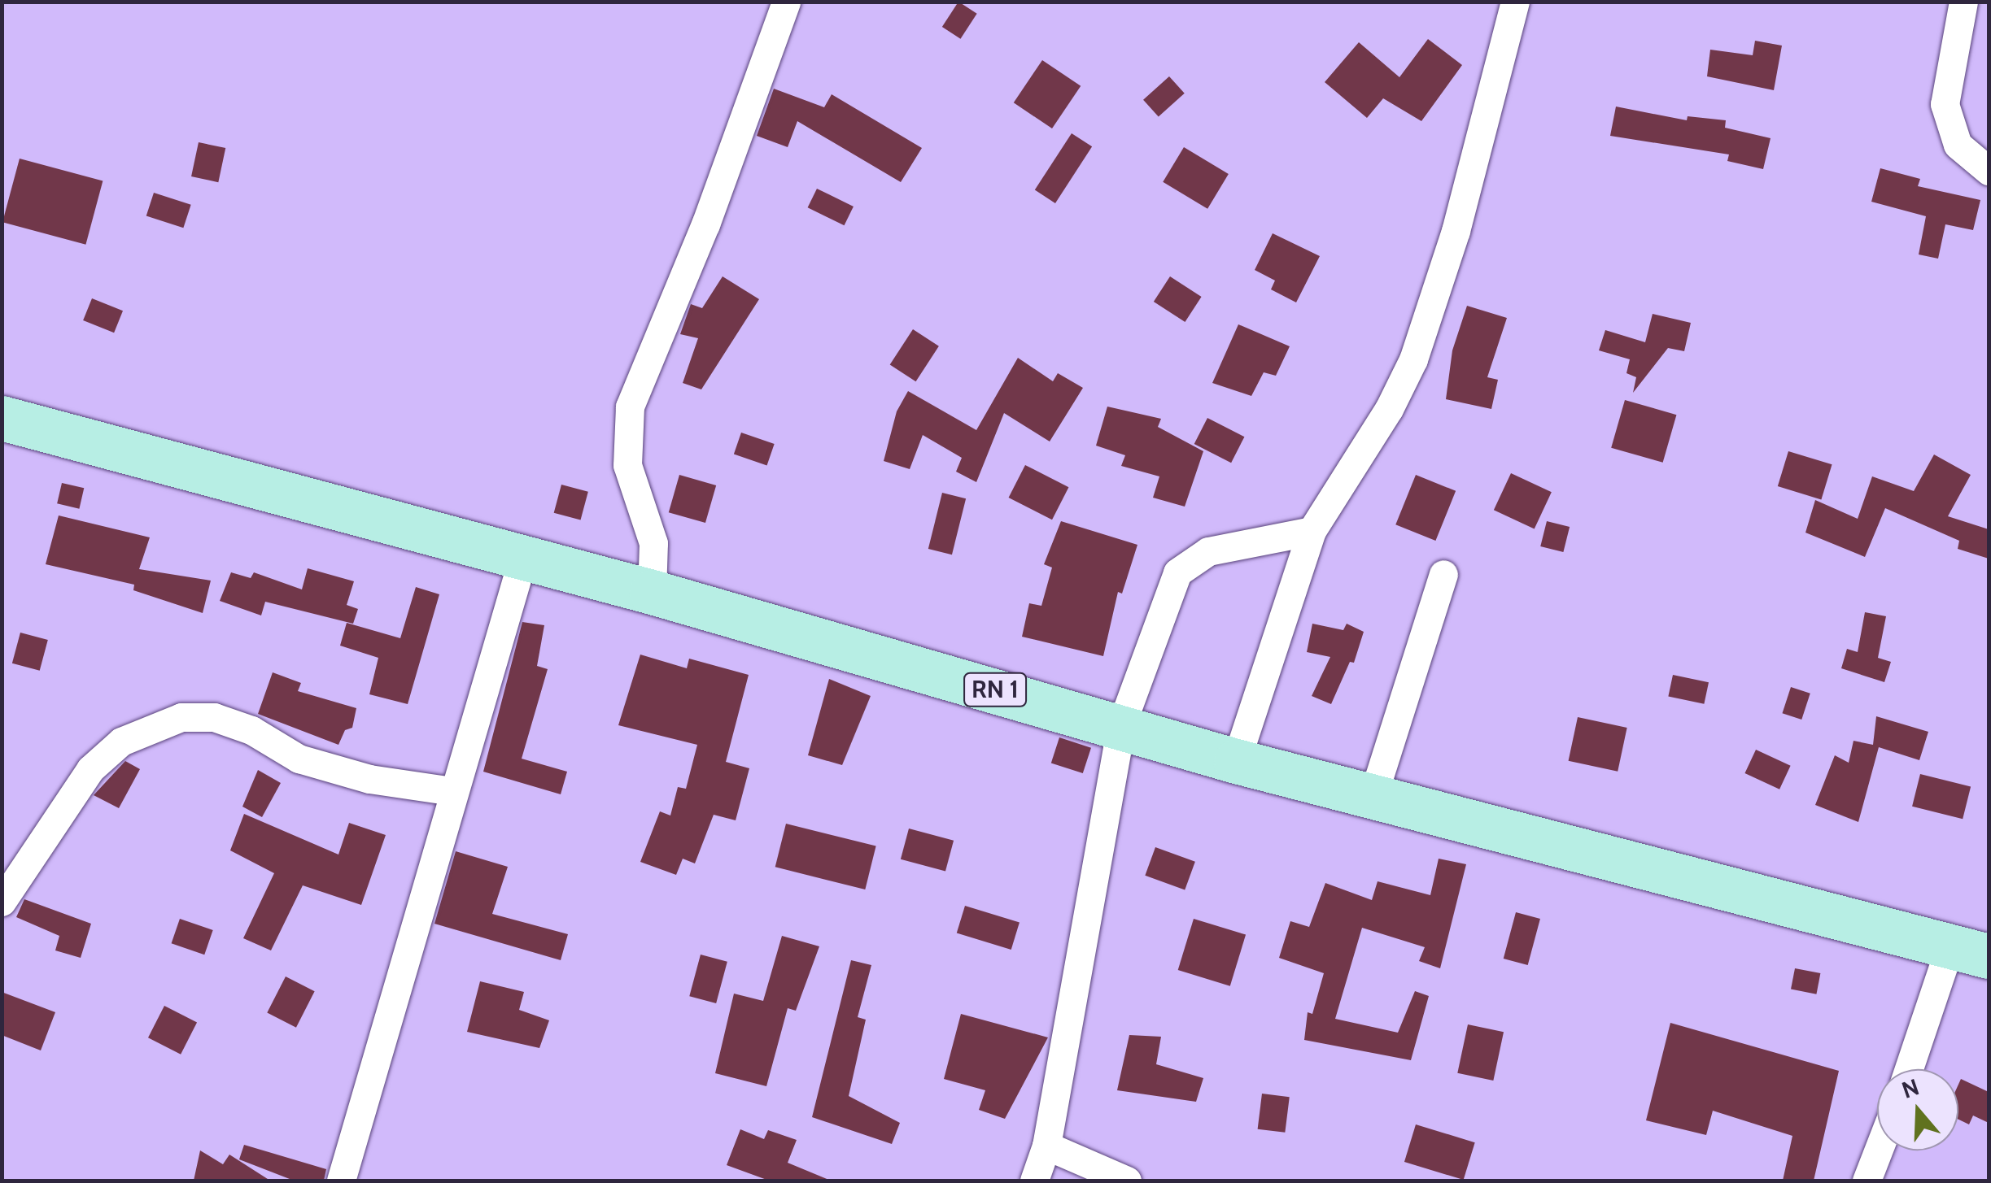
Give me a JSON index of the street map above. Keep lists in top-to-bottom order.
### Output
{
  "streets": {
    "main road": ["RN 1"]
  },
  "north": "top"
}
